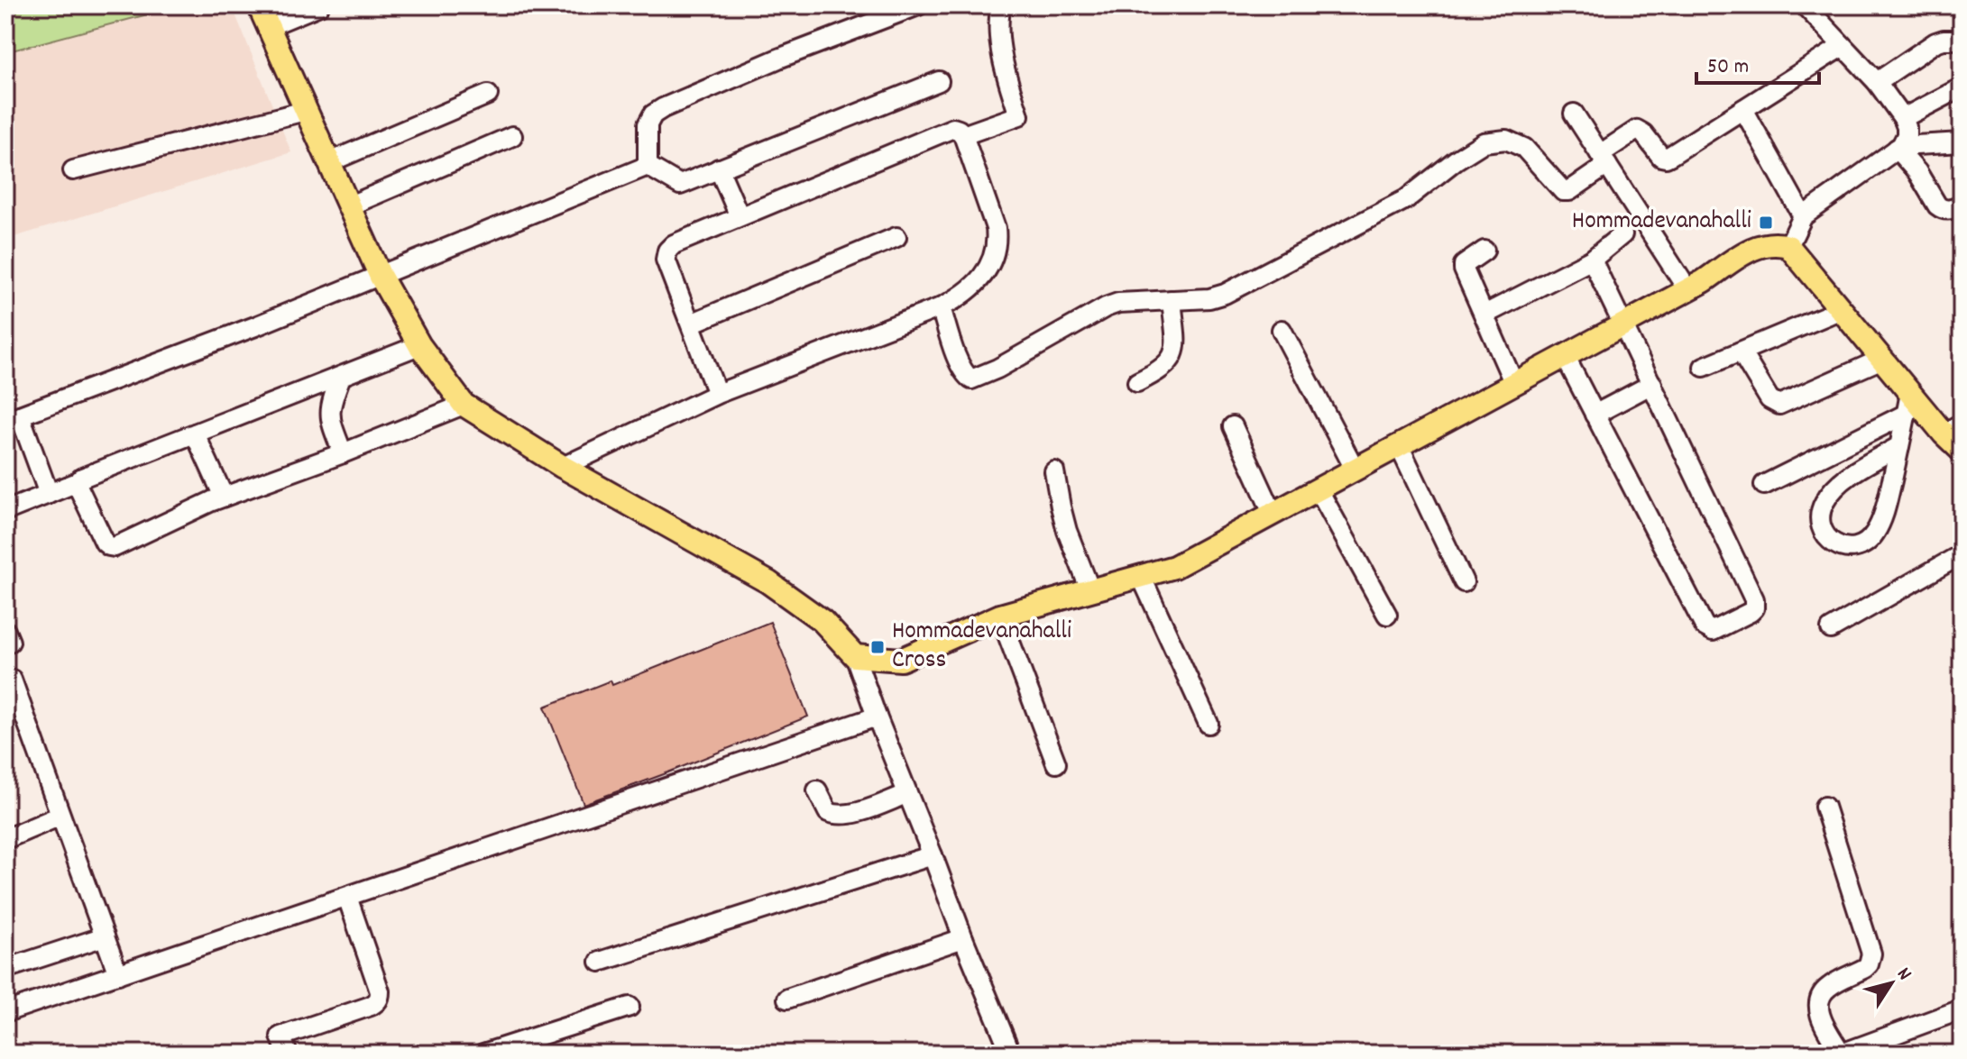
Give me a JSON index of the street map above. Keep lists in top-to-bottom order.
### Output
{
  "places": {
    "transit": ["Hommadevanahalli", "Hommadevanahalli Cross"]
  },
  "scale_bar": "50 m",
  "north": "top right"
}
